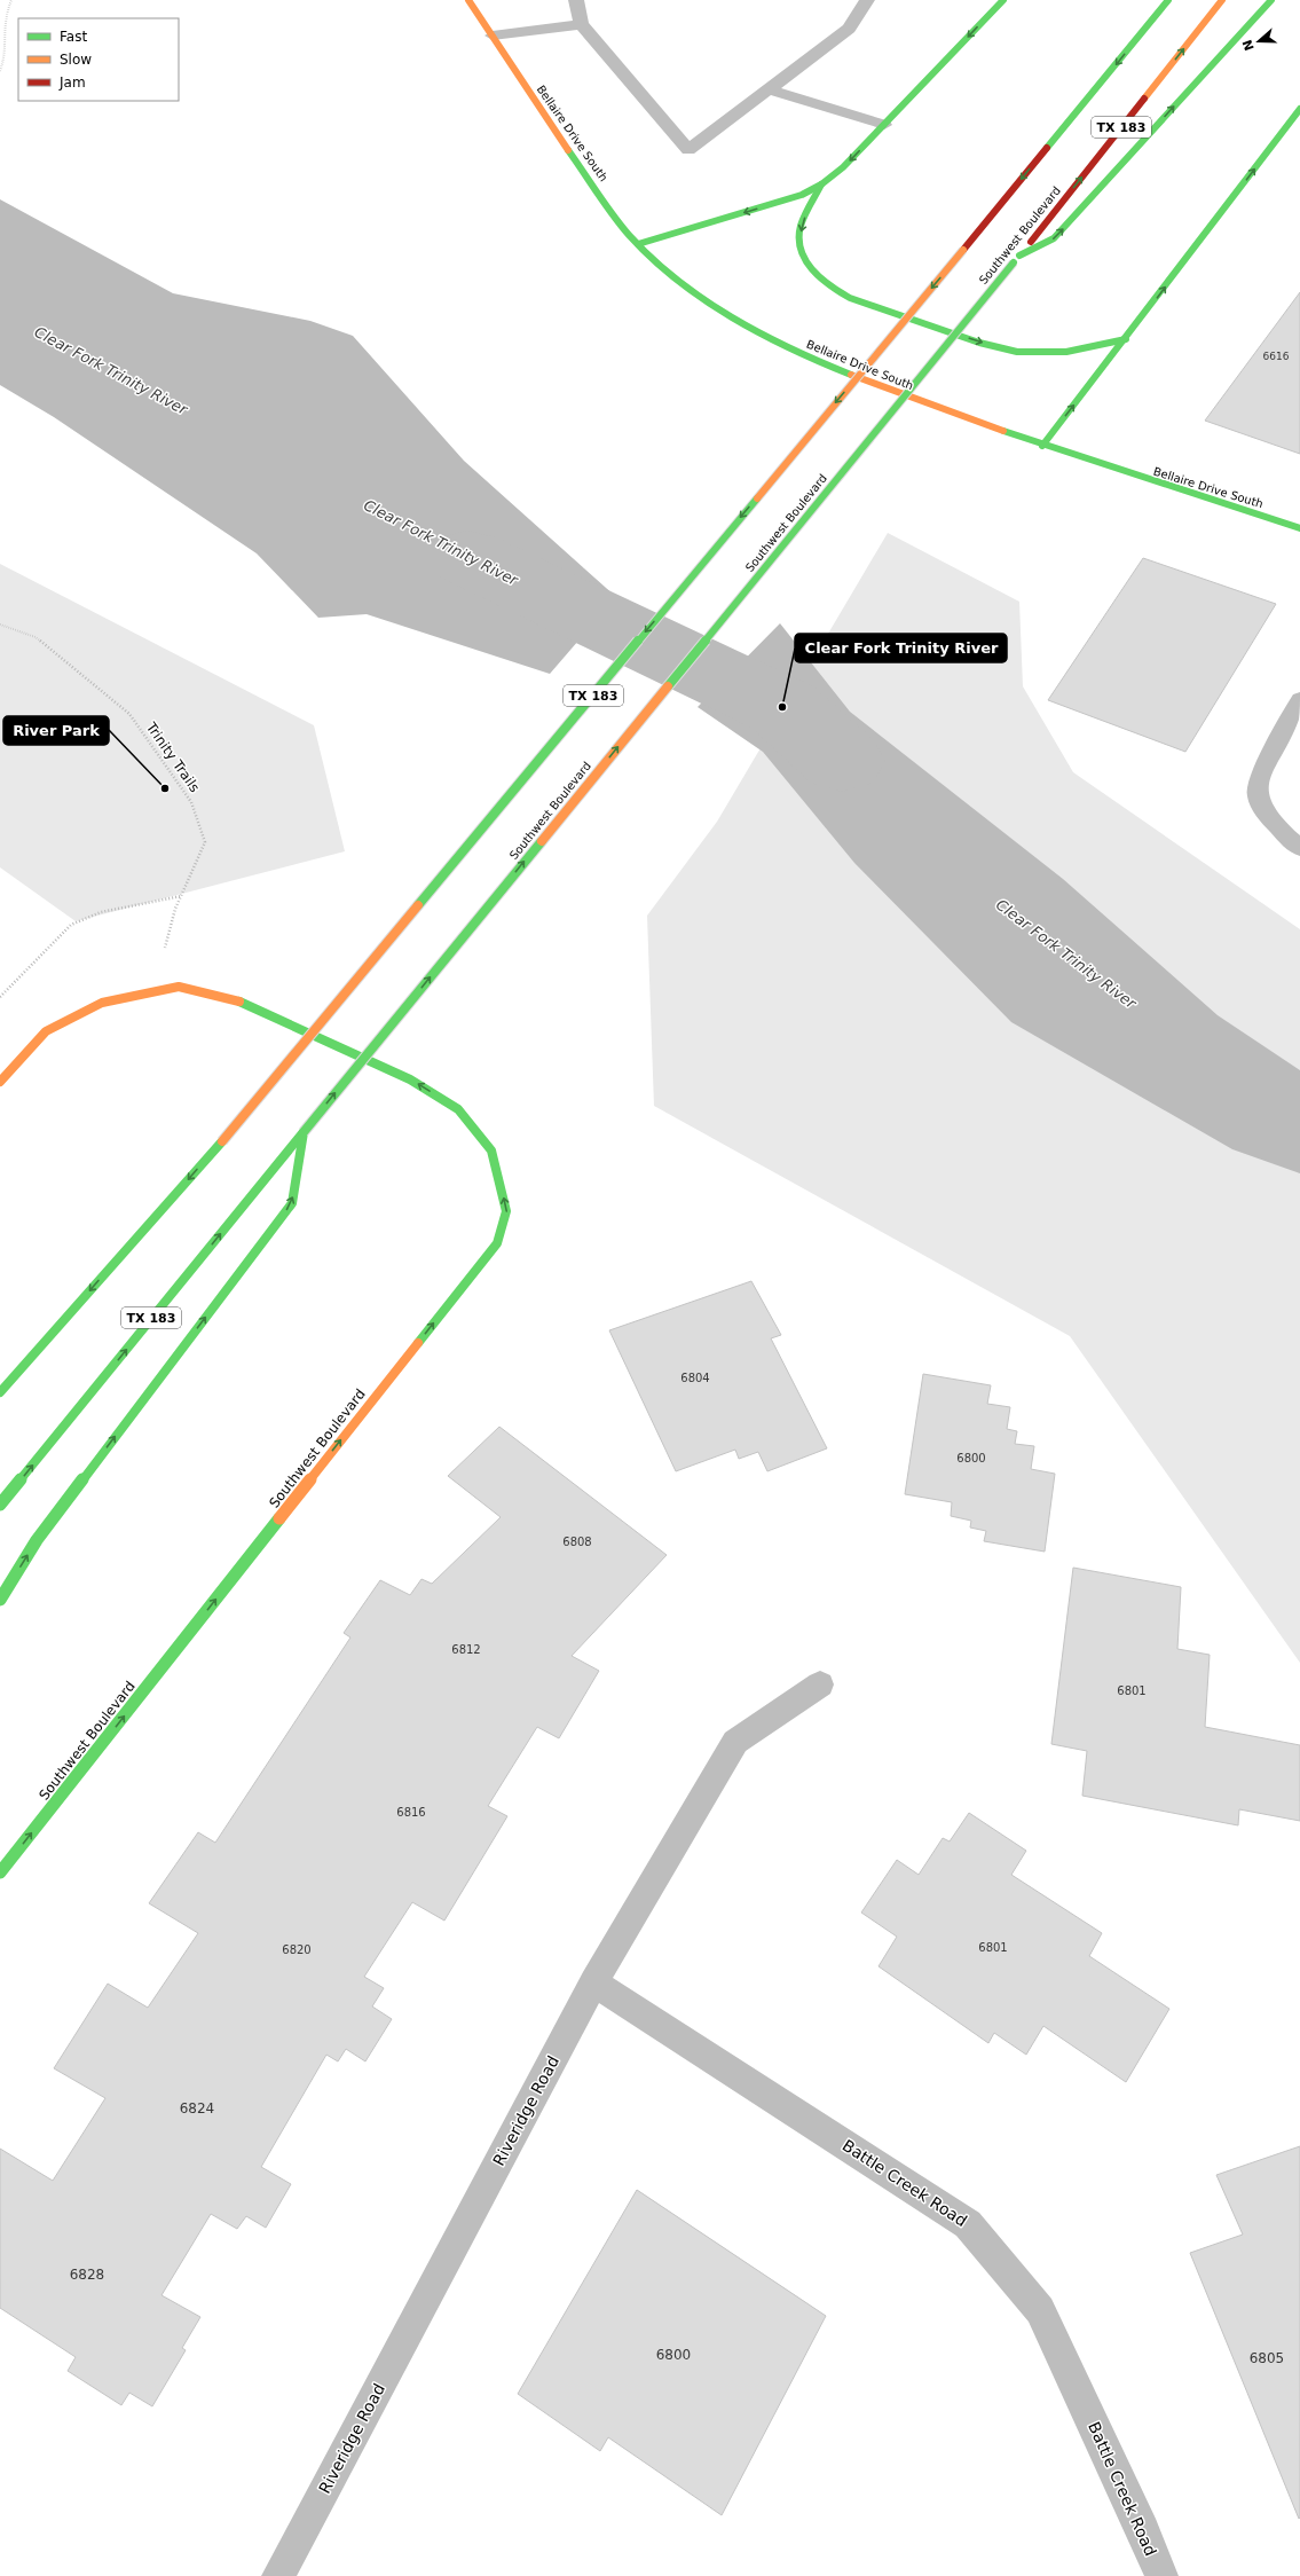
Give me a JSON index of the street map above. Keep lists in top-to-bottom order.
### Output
{
  "streets": {
    "main road": ["TX 183", "Bellaire Drive South", "Southwest Boulevard"],
    "street": ["Riveridge Road", "Battle Creek Road"],
    "path": ["Trinity Trails"]
  },
  "crossings": [
    ["Southwest Boulevard", "Trinity Trails"],
    ["Riveridge Road", "Battle Creek Road"]
  ],
  "water": ["Clear Fork Trinity River"],
  "places": ["Clear Fork Trinity River", "River Park"],
  "house_numbers": [
    "6616",
    "6804",
    "6800",
    "6808",
    "6812",
    "6801",
    "6816",
    "6801",
    "6820",
    "6824",
    "6828",
    "6800",
    "6805"
  ],
  "legend": ["Fast", "Slow", "Jam"],
  "north": "left"
}
